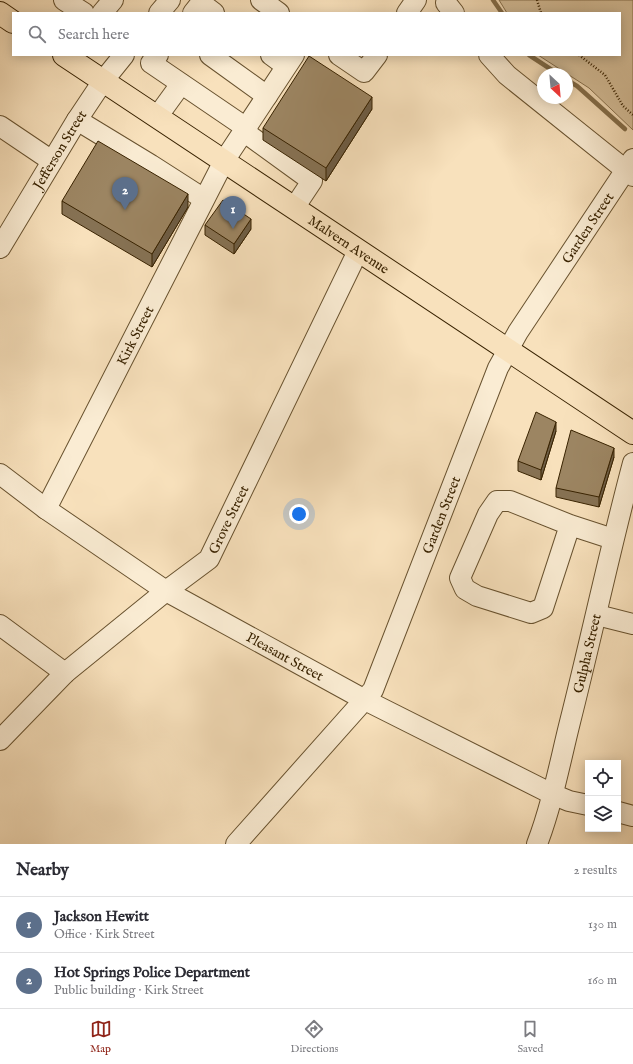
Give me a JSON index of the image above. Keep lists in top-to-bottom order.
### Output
{
  "streets": {
    "main road": ["Malvern Avenue"],
    "street": [
      "Jefferson Street",
      "Garden Street",
      "Kirk Street",
      "Grove Street",
      "Gulpha Street",
      "Pleasant Street"
    ]
  },
  "crossings": [
    ["Jefferson Street", "Malvern Avenue"],
    ["Garden Street", "Malvern Avenue"],
    ["Garden Street", "Pleasant Street"],
    ["Malvern Avenue", "Kirk Street"],
    ["Malvern Avenue", "Grove Street"],
    ["Kirk Street", "Pleasant Street"],
    ["Grove Street", "Pleasant Street"],
    ["Gulpha Street", "Pleasant Street"]
  ],
  "north": "bottom right",
  "page": {
    "search": "Search here",
    "pins": ["2", "1"],
    "heading": ["Nearby", "2 results"],
    "list": [
      {
        "mark": "1",
        "name": "Jackson Hewitt",
        "note": "Office · Kirk Street",
        "value": "130 m"
      },
      {
        "mark": "2",
        "name": "Hot Springs Police Department",
        "note": "Public building · Kirk Street",
        "value": "160 m"
      }
    ],
    "nav": ["Map", "Directions", "Saved"]
  }
}
